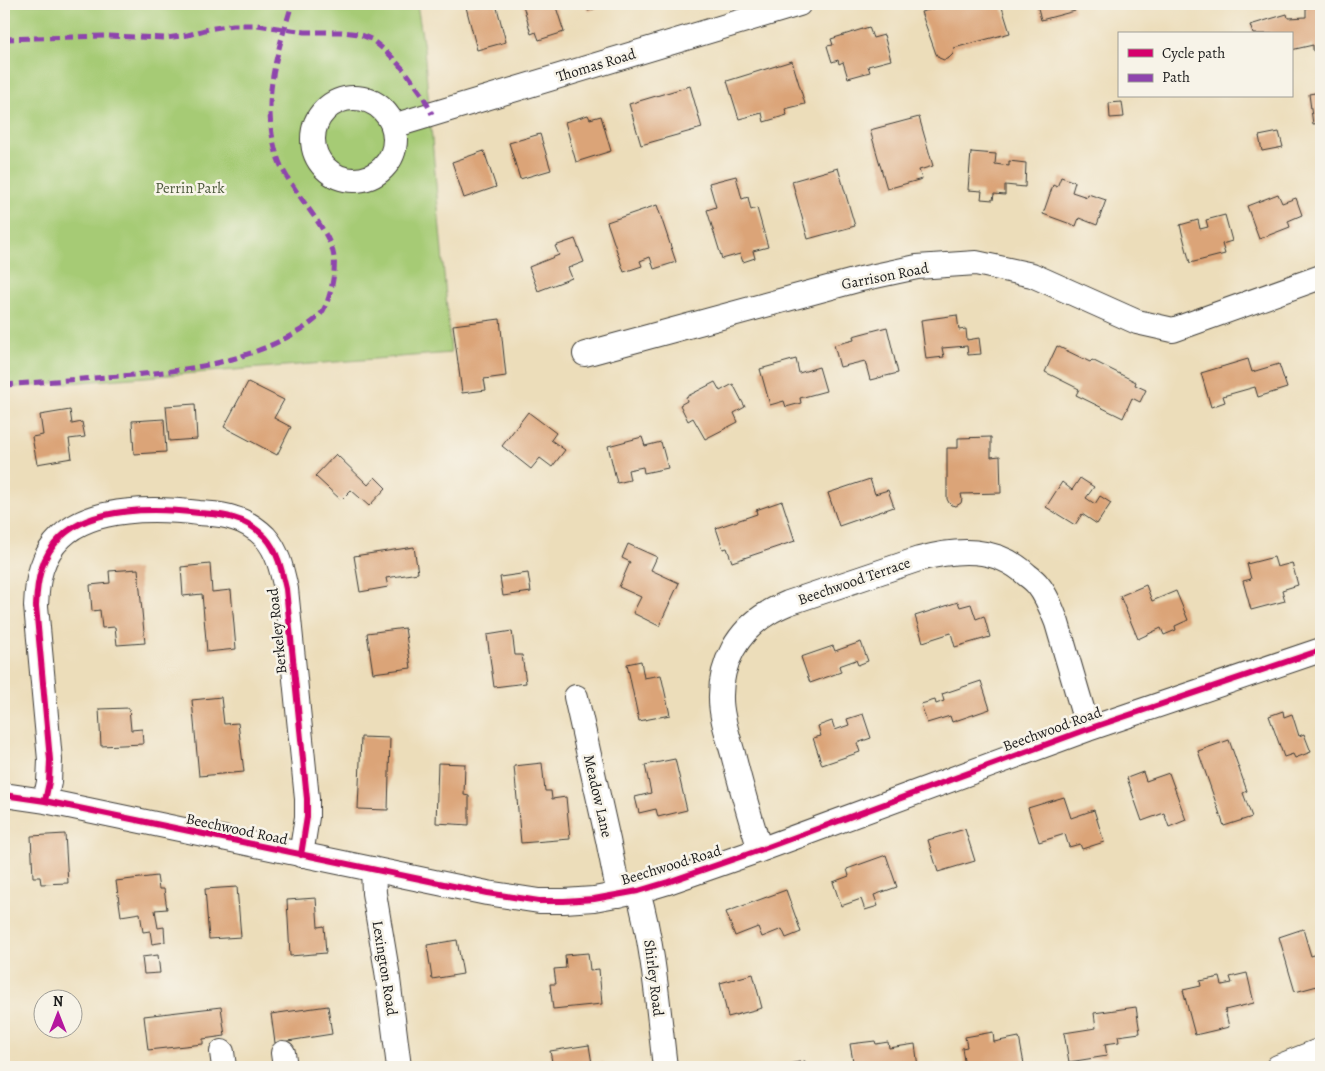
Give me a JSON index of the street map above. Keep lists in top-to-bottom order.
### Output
{
  "streets": {
    "street": [
      "Thomas Road",
      "Garrison Road",
      "Beechwood Terrace",
      "Berkeley Road",
      "Beechwood Road",
      "Meadow Lane",
      "Lexington Road",
      "Shirley Road"
    ]
  },
  "crossings": [
    ["Beechwood Terrace", "Beechwood Road"],
    ["Berkeley Road", "Beechwood Road"],
    ["Beechwood Road", "Meadow Lane"],
    ["Beechwood Road", "Lexington Road"],
    ["Beechwood Road", "Shirley Road"],
    ["Meadow Lane", "Shirley Road"]
  ],
  "parks": ["Perrin Park"],
  "legend": ["Cycle path", "Path"],
  "north": "top"
}
